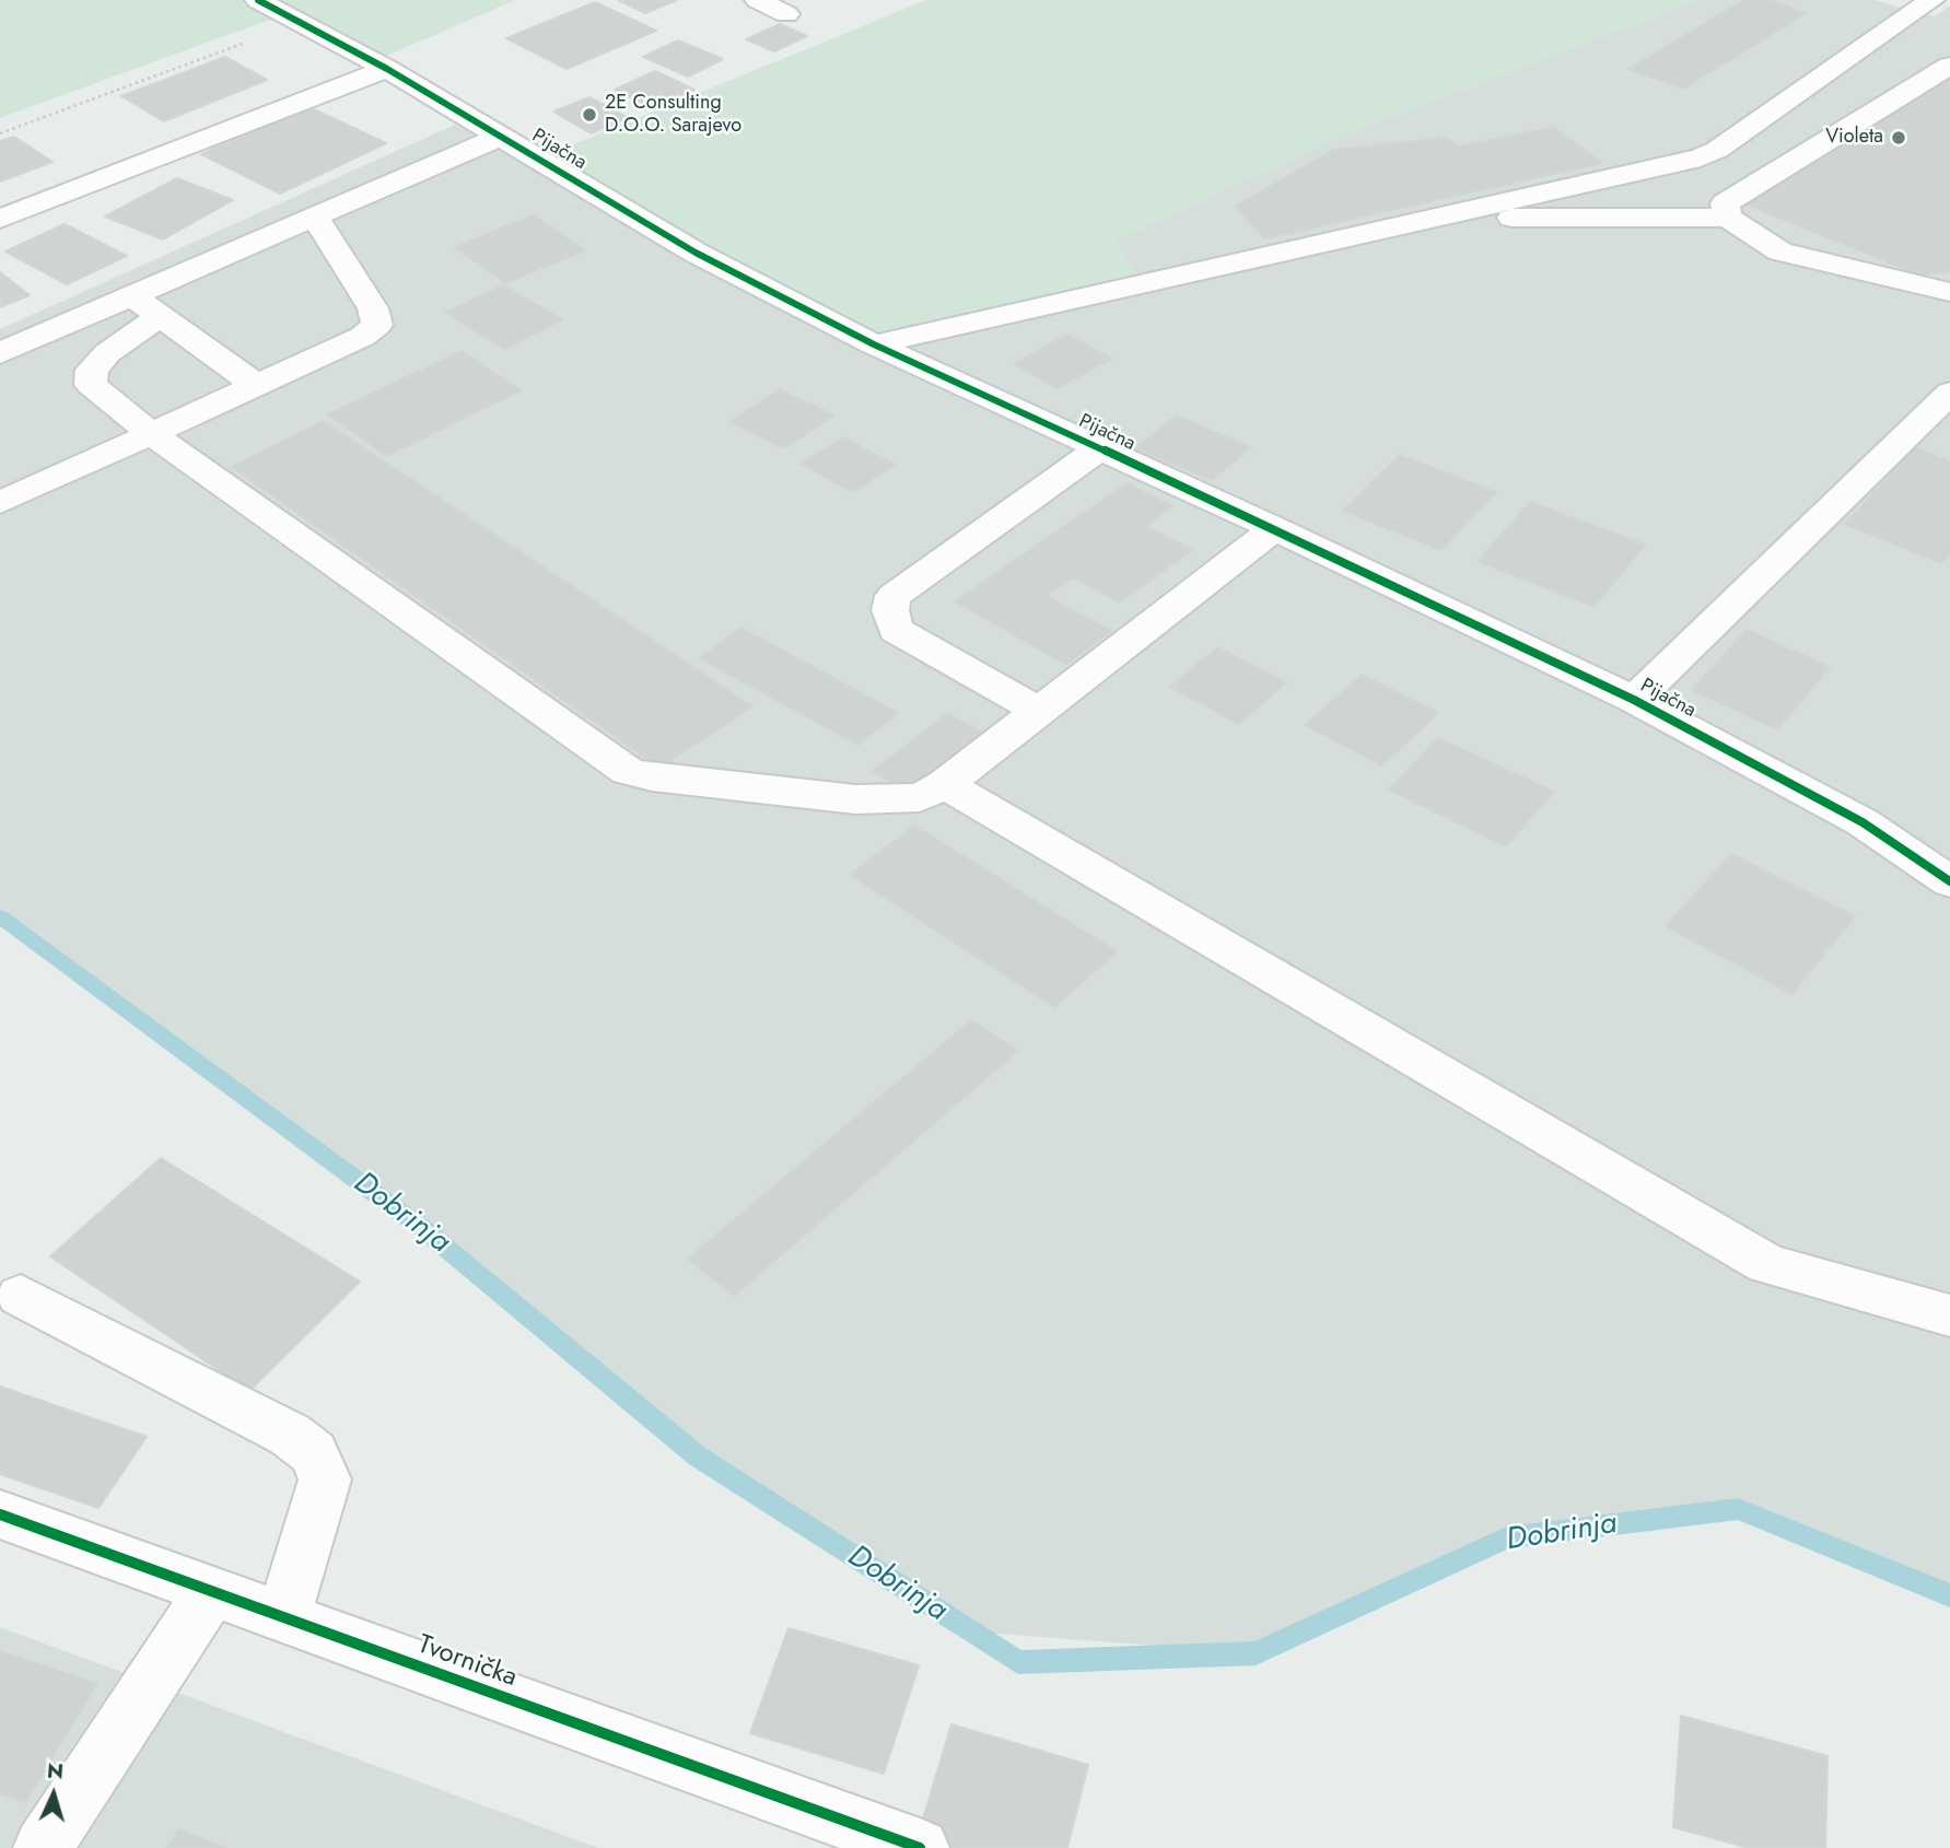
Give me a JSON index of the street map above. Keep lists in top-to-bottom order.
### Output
{
  "streets": {
    "street": ["Pijačna", "Tvornička"]
  },
  "water": ["Dobrinja"],
  "places": ["2E Consulting D.O.O. Sarajevo", "Violeta"],
  "north": "top"
}
